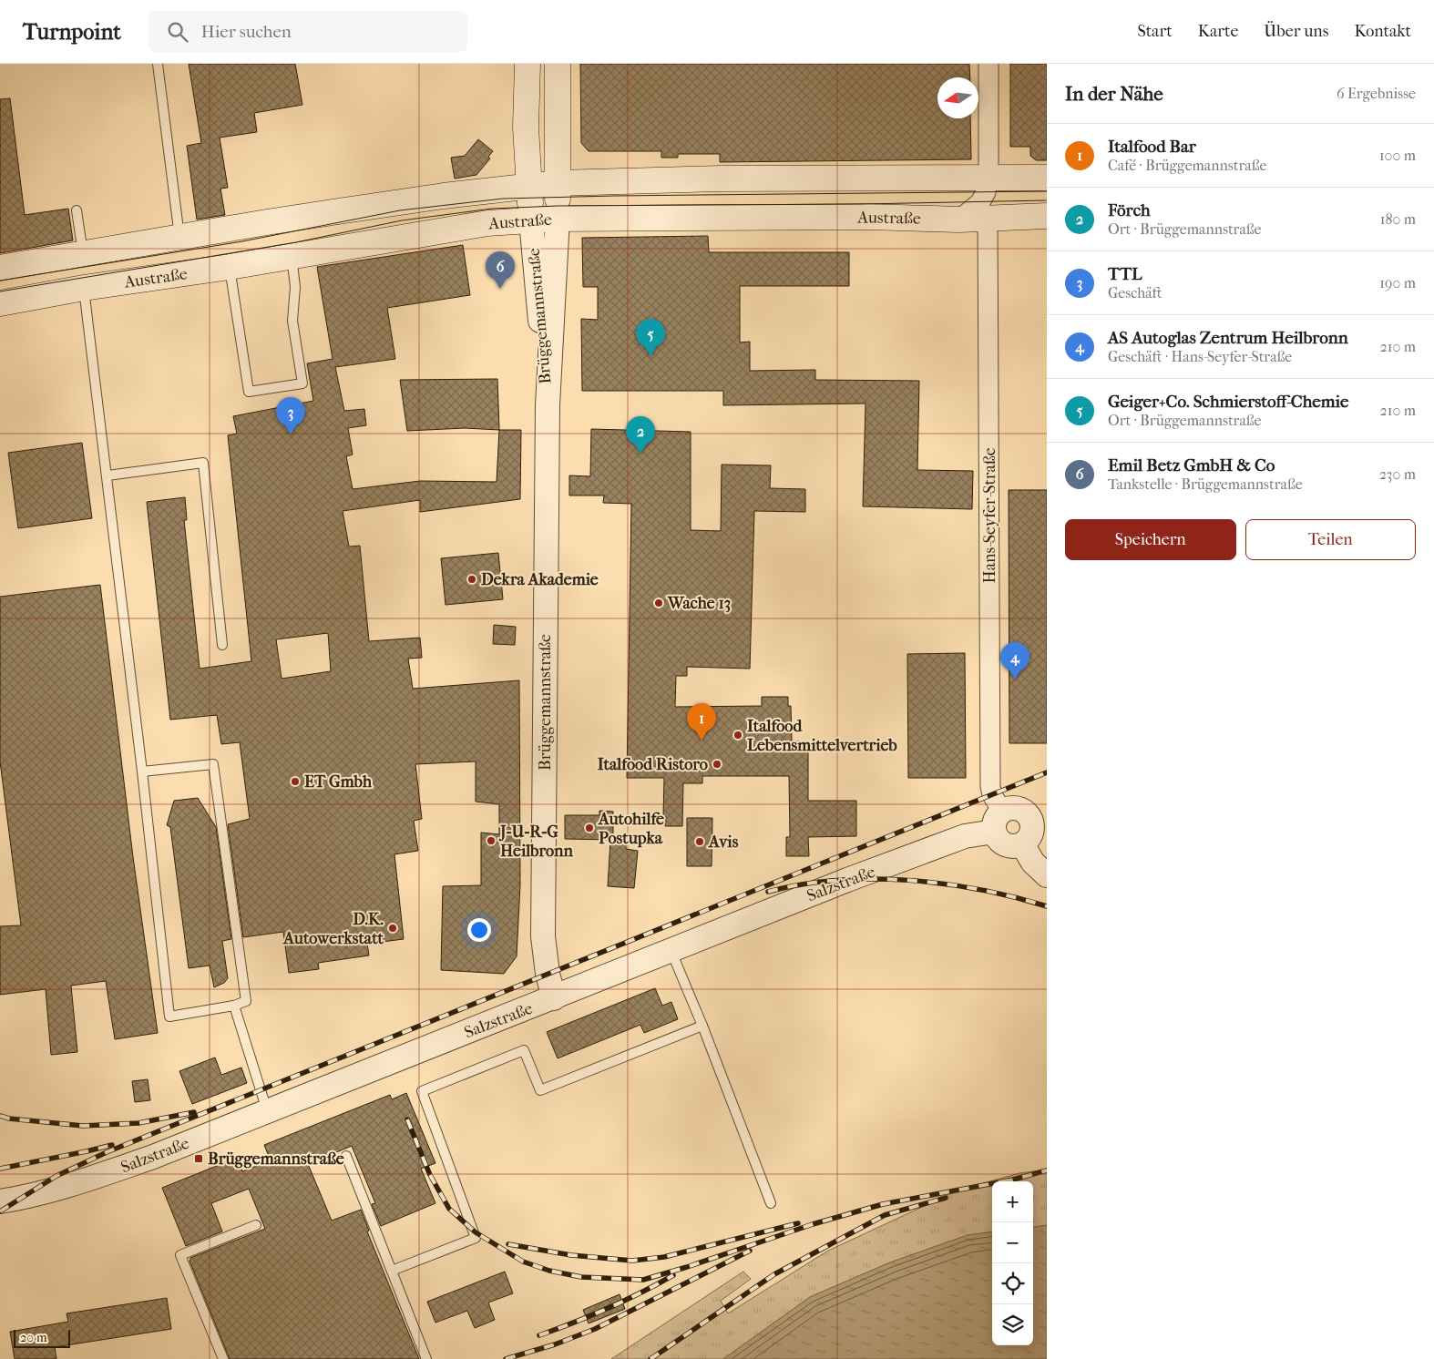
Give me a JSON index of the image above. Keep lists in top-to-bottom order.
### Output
{
  "streets": {
    "main road": ["Austraße", "Brüggemannstraße"],
    "street": ["Hans-Seyfer-Straße", "Salzstraße"]
  },
  "crossings": [
    ["Austraße", "Brüggemannstraße"],
    ["Austraße", "Hans-Seyfer-Straße"],
    ["Brüggemannstraße", "Salzstraße"],
    ["Hans-Seyfer-Straße", "Salzstraße"]
  ],
  "places": {
    "other": [
      "Dekra Akademie",
      "Wache 13",
      "Italfood Lebensmittelvertrieb",
      "Italfood Ristoro",
      "ET Gmbh",
      "Autohilfe Postupka",
      "J⁃U⁃R⁃G Heilbronn",
      "Avis",
      "D.K. Autowerkstatt"
    ],
    "transit": ["Brüggemannstraße"]
  },
  "scale_bar": "20 m",
  "north": "left",
  "page": {
    "header": "Turnpoint",
    "search": "Hier suchen",
    "nav": [
      "Start",
      "Karte",
      "Über uns",
      "Kontakt"
    ],
    "heading": ["In der Nähe", "6 Ergebnisse"],
    "list": [
      {
        "mark": "1",
        "name": "Italfood Bar",
        "note": "Café · Brüggemannstraße",
        "value": "100 m"
      },
      {
        "mark": "2",
        "name": "Förch",
        "note": "Ort · Brüggemannstraße",
        "value": "180 m"
      },
      {
        "mark": "3",
        "name": "TTL",
        "note": "Geschäft",
        "value": "190 m"
      },
      {
        "mark": "4",
        "name": "AS Autoglas Zentrum Heilbronn",
        "note": "Geschäft · Hans-Seyfer-Straße",
        "value": "210 m"
      },
      {
        "mark": "5",
        "name": "Geiger+Co. Schmierstoff-Chemie",
        "note": "Ort · Brüggemannstraße",
        "value": "210 m"
      },
      {
        "mark": "6",
        "name": "Emil Betz GmbH & Co",
        "note": "Tankstelle · Brüggemannstraße",
        "value": "230 m"
      }
    ],
    "pins": [
      "6",
      "5",
      "3",
      "2",
      "4",
      "1"
    ],
    "buttons": ["Speichern", "Teilen"],
    "map_buttons": ["+", "−"],
    "scale": "20 m"
  }
}
